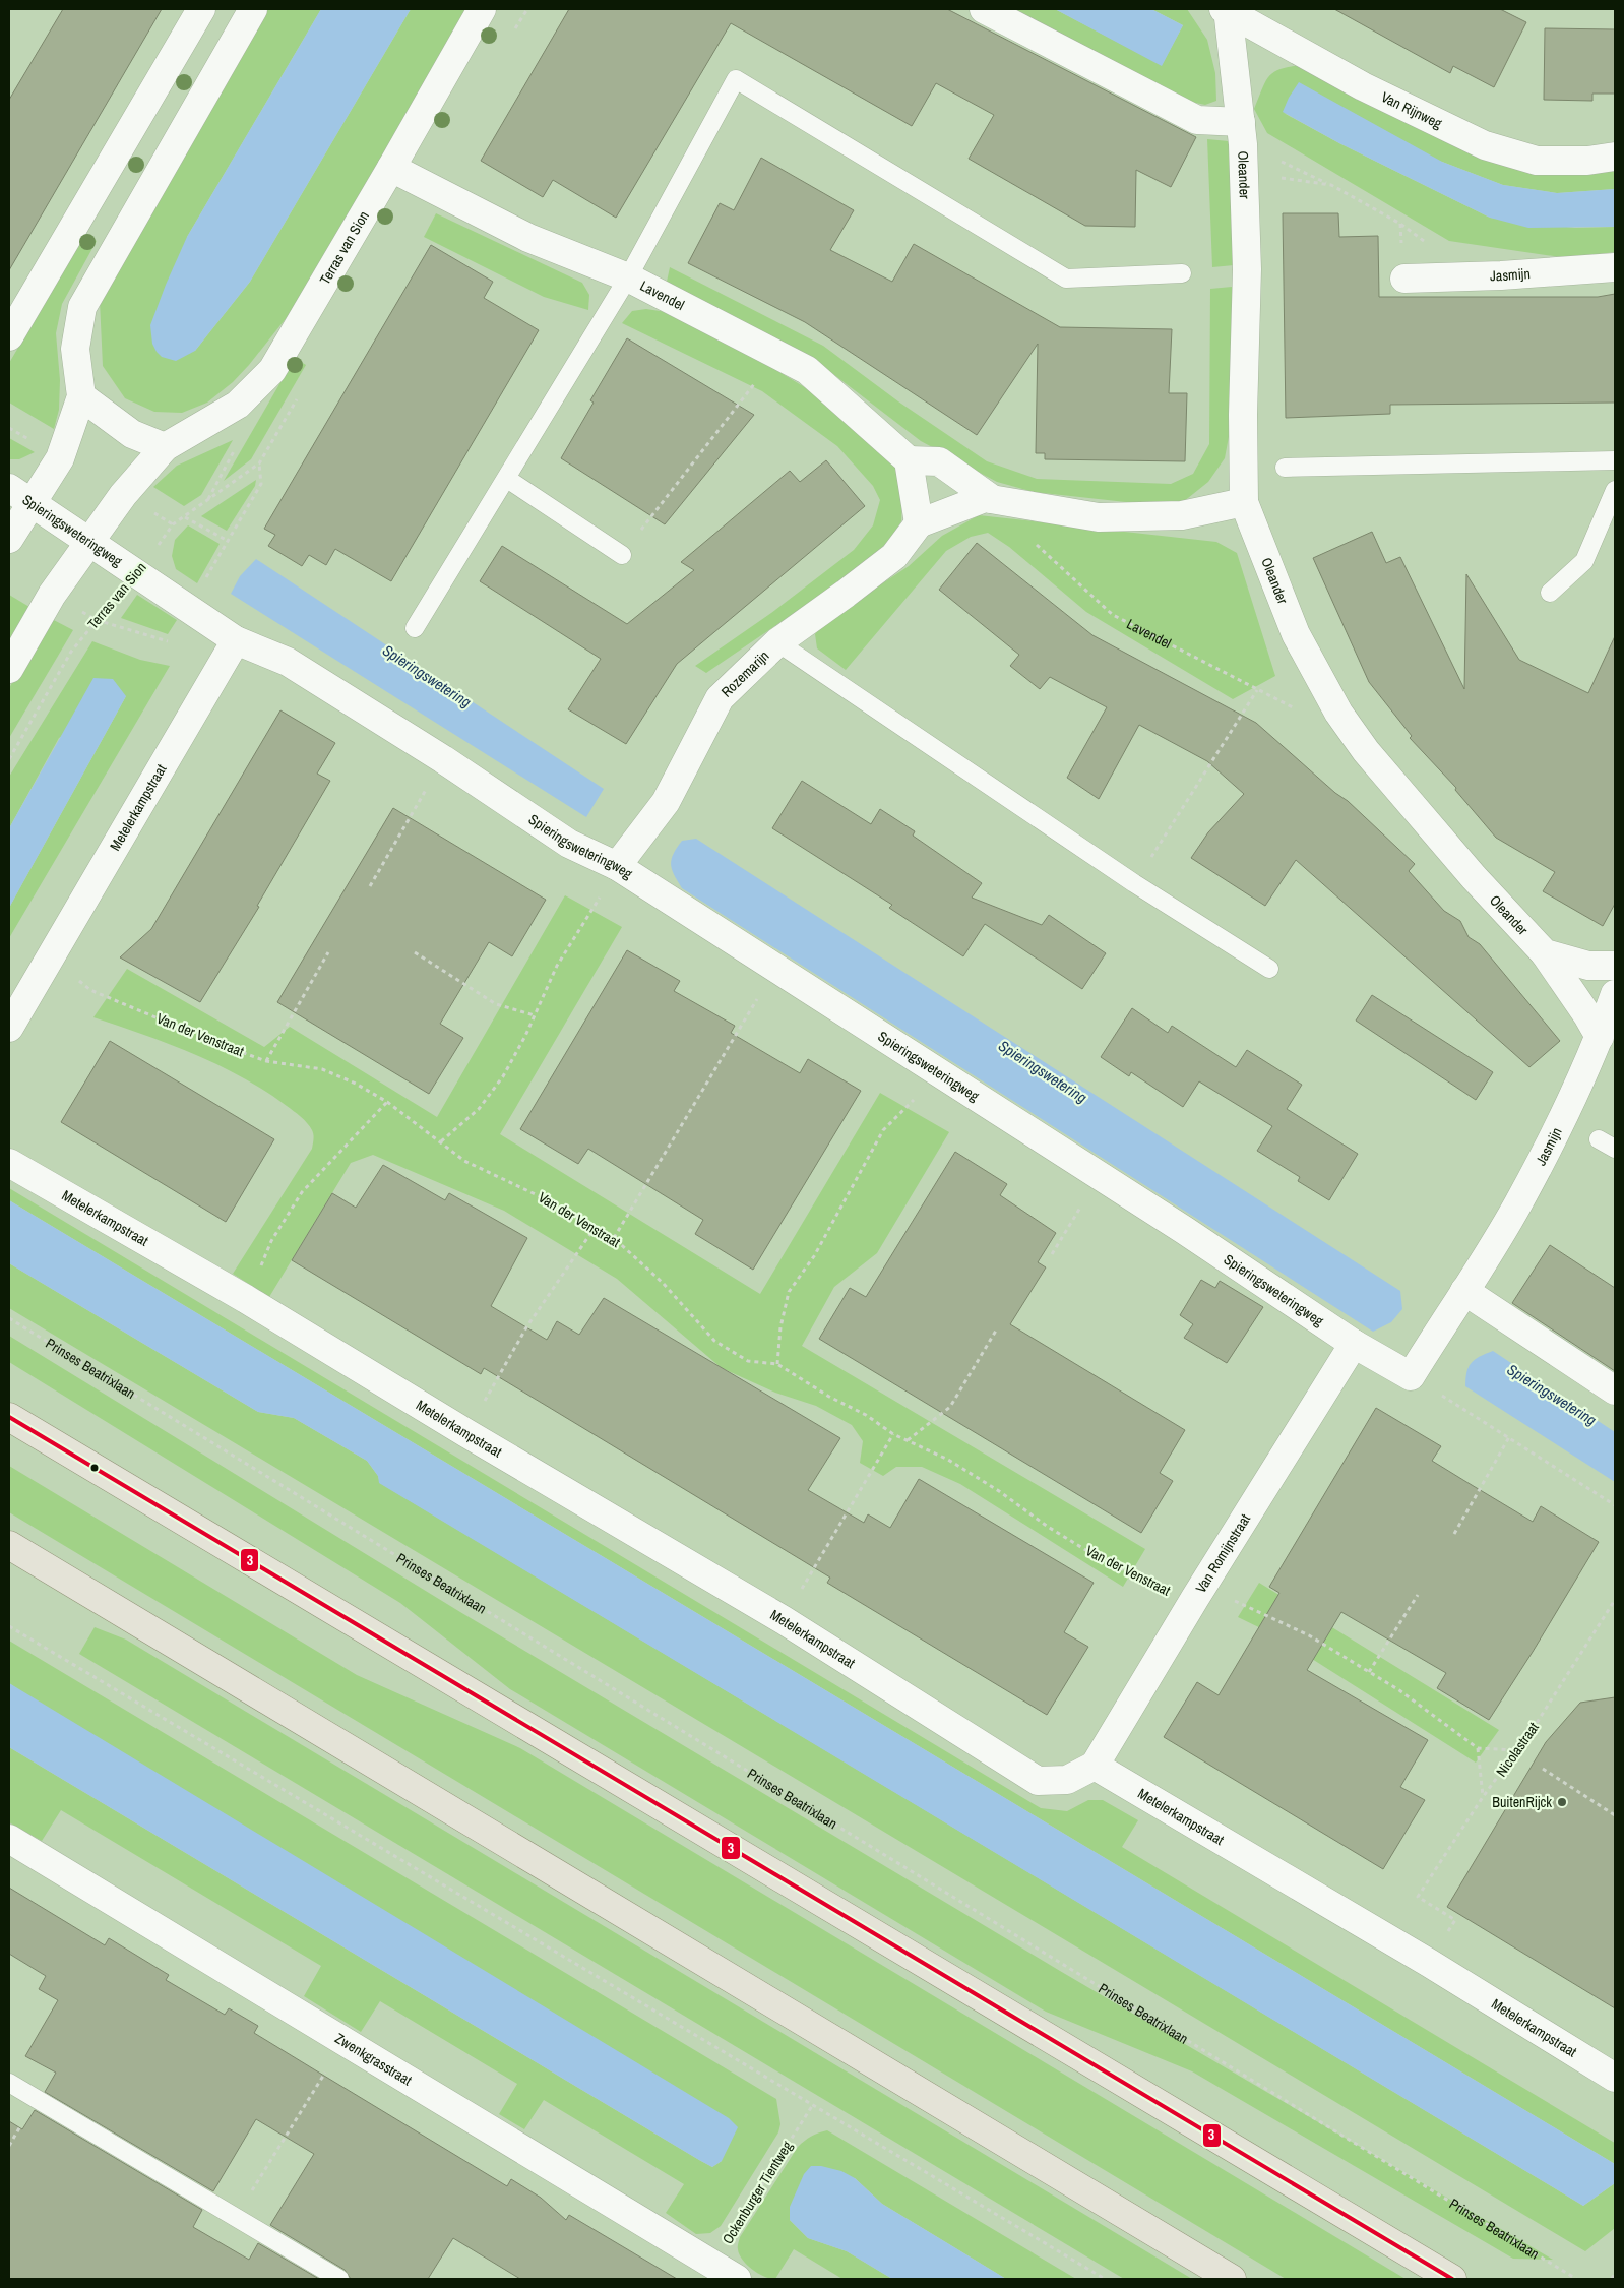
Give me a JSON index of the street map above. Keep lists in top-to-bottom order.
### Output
{
  "streets": {
    "street": [
      "Van Rijnweg",
      "Oleander",
      "Terras van Sion",
      "Jasmijn",
      "Lavendel",
      "Spieringsweteringweg",
      "Rozemarijn",
      "Metelerkampstraat",
      "Van Romijnstraat",
      "Zwenkgrasstraat"
    ],
    "path": [
      "Van der Venstraat",
      "Prinses Beatrixlaan",
      "Nicolastraat",
      "Ockenburger Tientweg"
    ]
  },
  "crossings": [
    ["Van Rijnweg", "Oleander"],
    ["Oleander", "Jasmijn"],
    ["Oleander", "Lavendel"],
    ["Terras van Sion", "Lavendel"],
    ["Terras van Sion", "Spieringsweteringweg"],
    ["Jasmijn", "Spieringsweteringweg"],
    ["Spieringsweteringweg", "Rozemarijn"],
    ["Spieringsweteringweg", "Metelerkampstraat"],
    ["Spieringsweteringweg", "Van Romijnstraat"],
    ["Metelerkampstraat", "Van der Venstraat"],
    ["Metelerkampstraat", "Van Romijnstraat"],
    ["Metelerkampstraat", "Nicolastraat"],
    ["Van der Venstraat", "Van Romijnstraat"],
    ["Zwenkgrasstraat", "Ockenburger Tientweg"]
  ],
  "water": ["Spieringswetering"],
  "places": ["BuitenRijck"],
  "lines": ["transit line 3"]
}
